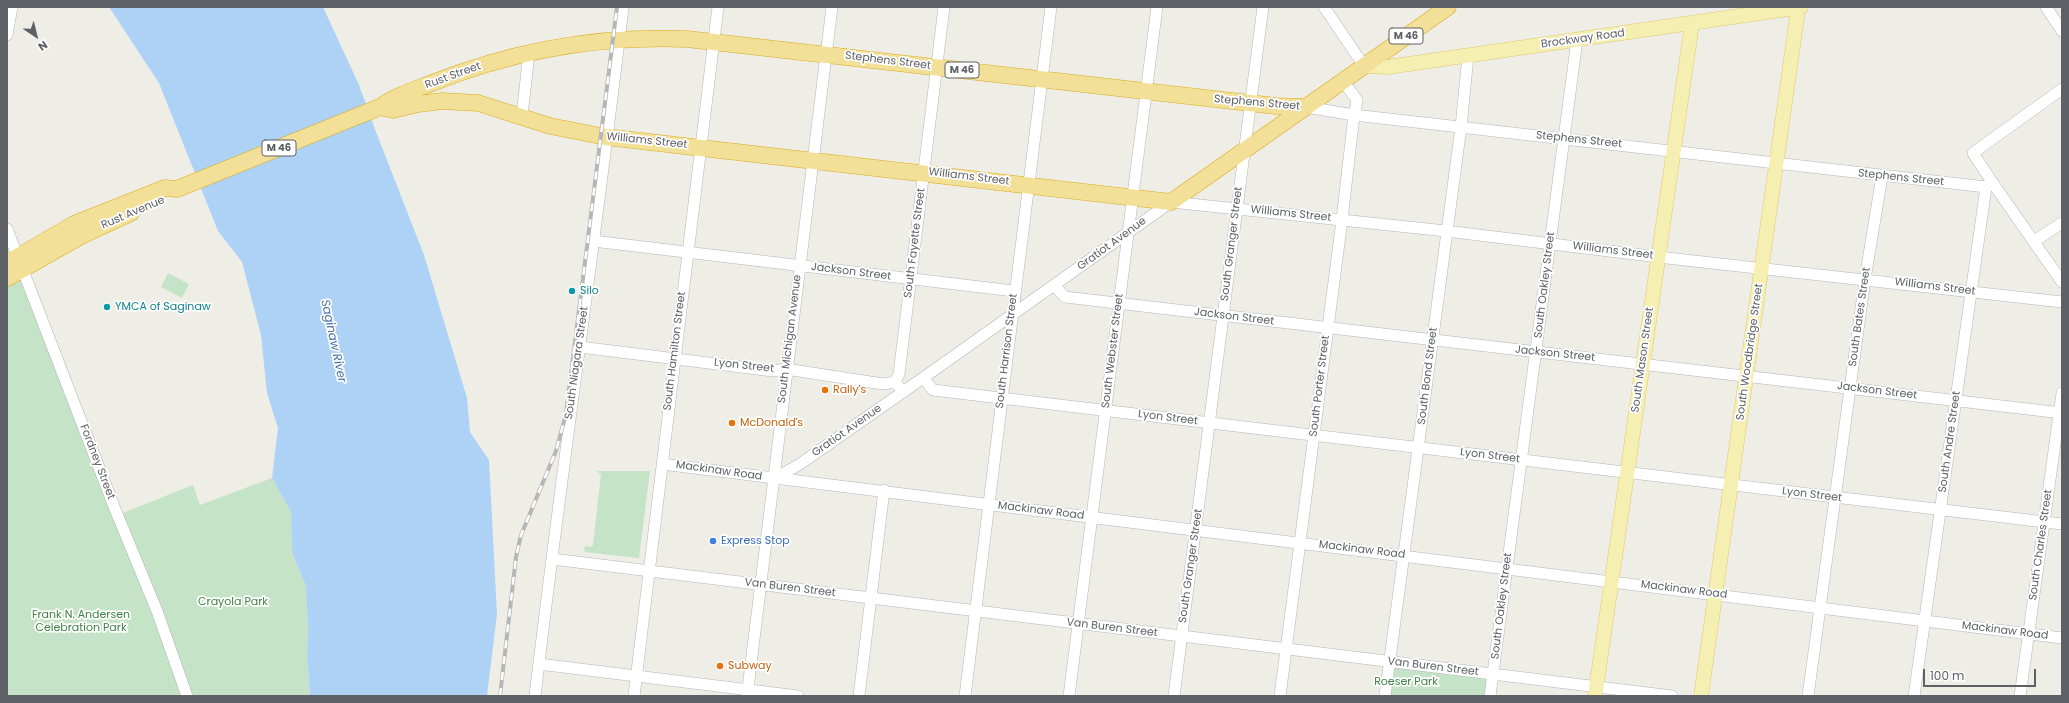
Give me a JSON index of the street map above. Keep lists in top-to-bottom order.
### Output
{
  "streets": {
    "highway": [
      "M 46",
      "Stephens Street",
      "Rust Street",
      "Williams Street",
      "Rust Avenue",
      "Gratiot Avenue"
    ],
    "main road": ["Brockway Road", "South Woodbridge Street", "South Mason Street"],
    "street": [
      "South Fayette Street",
      "South Granger Street",
      "Jackson Street",
      "South Oakley Street",
      "South Bates Street",
      "South Michigan Avenue",
      "South Hamilton Street",
      "South Harrison Street",
      "South Webster Street",
      "South Niagara Street",
      "Lyon Street",
      "South Bond Street",
      "South Porter Street",
      "South Andre Street",
      "Fordney Street",
      "Mackinaw Road",
      "South Charles Street",
      "Van Buren Street"
    ]
  },
  "crossings": [
    ["Brockway Road", "Gratiot Avenue"],
    ["Brockway Road", "South Oakley Street"],
    ["Brockway Road", "South Woodbridge Street"],
    ["Brockway Road", "South Mason Street"],
    ["Brockway Road", "South Bond Street"],
    ["Stephens Street", "Rust Street"],
    ["Stephens Street", "South Fayette Street"],
    ["Stephens Street", "Gratiot Avenue"],
    ["Stephens Street", "South Granger Street"],
    ["Stephens Street", "South Oakley Street"],
    ["Stephens Street", "South Bates Street"],
    ["Stephens Street", "South Michigan Avenue"],
    ["Stephens Street", "South Hamilton Street"],
    ["Stephens Street", "South Harrison Street"],
    ["Stephens Street", "South Webster Street"],
    ["Stephens Street", "South Woodbridge Street"],
    ["Stephens Street", "South Mason Street"],
    ["Stephens Street", "South Niagara Street"],
    ["Stephens Street", "South Bond Street"],
    ["Stephens Street", "South Porter Street"],
    ["Stephens Street", "South Andre Street"],
    ["Rust Street", "Williams Street"],
    ["Rust Street", "Rust Avenue"],
    ["Williams Street", "Rust Avenue"],
    ["Williams Street", "South Fayette Street"],
    ["Williams Street", "Gratiot Avenue"],
    ["Williams Street", "South Granger Street"],
    ["Williams Street", "South Oakley Street"],
    ["Williams Street", "South Bates Street"],
    ["Williams Street", "South Michigan Avenue"],
    ["Williams Street", "South Hamilton Street"],
    ["Williams Street", "South Harrison Street"],
    ["Williams Street", "South Webster Street"],
    ["Williams Street", "South Woodbridge Street"],
    ["Williams Street", "South Mason Street"],
    ["Williams Street", "South Niagara Street"],
    ["Williams Street", "South Bond Street"],
    ["Williams Street", "South Porter Street"],
    ["Williams Street", "South Andre Street"],
    ["Rust Avenue", "Fordney Street"],
    ["South Fayette Street", "Jackson Street"],
    ["South Fayette Street", "Lyon Street"],
    ["Gratiot Avenue", "South Granger Street"],
    ["Gratiot Avenue", "Jackson Street"],
    ["Gratiot Avenue", "South Michigan Avenue"],
    ["Gratiot Avenue", "South Harrison Street"],
    ["Gratiot Avenue", "South Webster Street"],
    ["Gratiot Avenue", "Lyon Street"],
    ["Gratiot Avenue", "South Porter Street"],
    ["Gratiot Avenue", "Mackinaw Road"],
    ["South Granger Street", "Jackson Street"],
    ["South Granger Street", "Lyon Street"],
    ["South Granger Street", "Mackinaw Road"],
    ["South Granger Street", "Van Buren Street"],
    ["Jackson Street", "South Oakley Street"],
    ["Jackson Street", "South Bates Street"],
    ["Jackson Street", "South Michigan Avenue"],
    ["Jackson Street", "South Hamilton Street"],
    ["Jackson Street", "South Harrison Street"],
    ["Jackson Street", "South Webster Street"],
    ["Jackson Street", "South Woodbridge Street"],
    ["Jackson Street", "South Mason Street"],
    ["Jackson Street", "South Niagara Street"],
    ["Jackson Street", "South Bond Street"],
    ["Jackson Street", "South Porter Street"],
    ["Jackson Street", "South Andre Street"],
    ["Jackson Street", "South Charles Street"],
    ["South Oakley Street", "Lyon Street"],
    ["South Oakley Street", "Mackinaw Road"],
    ["South Oakley Street", "Van Buren Street"],
    ["South Bates Street", "Lyon Street"],
    ["South Bates Street", "Mackinaw Road"],
    ["South Michigan Avenue", "Lyon Street"],
    ["South Michigan Avenue", "Mackinaw Road"],
    ["South Michigan Avenue", "Van Buren Street"],
    ["South Hamilton Street", "Lyon Street"],
    ["South Hamilton Street", "Mackinaw Road"],
    ["South Hamilton Street", "Van Buren Street"],
    ["South Harrison Street", "Lyon Street"],
    ["South Harrison Street", "Mackinaw Road"],
    ["South Harrison Street", "Van Buren Street"],
    ["South Webster Street", "Lyon Street"],
    ["South Webster Street", "Mackinaw Road"],
    ["South Webster Street", "Van Buren Street"],
    ["South Woodbridge Street", "Lyon Street"],
    ["South Woodbridge Street", "Mackinaw Road"],
    ["South Mason Street", "Lyon Street"],
    ["South Mason Street", "Mackinaw Road"],
    ["South Mason Street", "Van Buren Street"],
    ["South Niagara Street", "Lyon Street"],
    ["South Niagara Street", "Van Buren Street"],
    ["Lyon Street", "South Bond Street"],
    ["Lyon Street", "South Porter Street"],
    ["Lyon Street", "South Andre Street"],
    ["Lyon Street", "South Charles Street"],
    ["South Bond Street", "Mackinaw Road"],
    ["South Bond Street", "Van Buren Street"],
    ["South Porter Street", "Mackinaw Road"],
    ["South Porter Street", "Van Buren Street"],
    ["South Andre Street", "Mackinaw Road"],
    ["Mackinaw Road", "South Charles Street"]
  ],
  "water": ["Saginaw River"],
  "parks": ["Crayola Park", "Frank N. Andersen Celebration Park", "Roeser Park"],
  "places": [
    "Silo",
    "YMCA of Saginaw",
    "Rally's",
    "McDonald's",
    "Express Stop",
    "Subway"
  ],
  "scale_bar": "100 m",
  "north": "bottom right"
}
